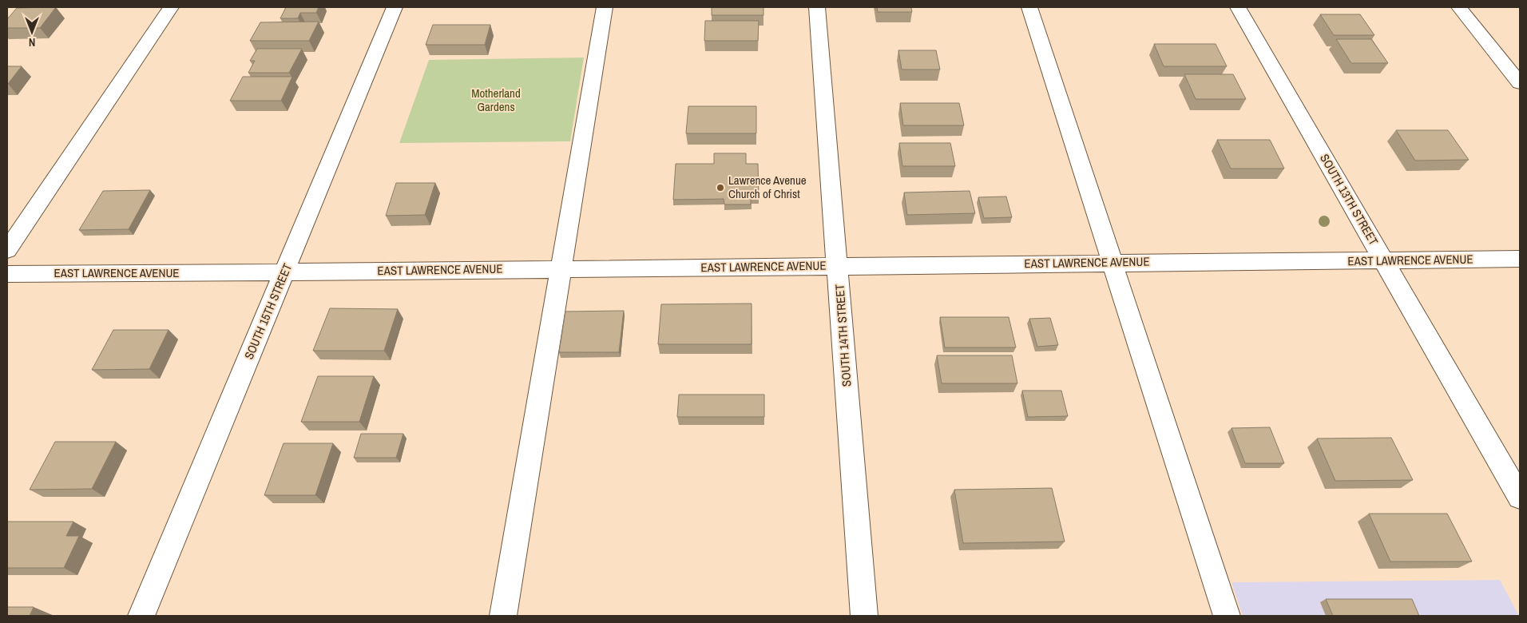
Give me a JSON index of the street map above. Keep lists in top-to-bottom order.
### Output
{
  "streets": {
    "street": [
      "SOUTH 13TH STREET",
      "EAST LAWRENCE AVENUE",
      "SOUTH 15TH STREET",
      "SOUTH 14TH STREET"
    ]
  },
  "crossings": [
    ["SOUTH 13TH STREET", "EAST LAWRENCE AVENUE"],
    ["EAST LAWRENCE AVENUE", "SOUTH 15TH STREET"],
    ["EAST LAWRENCE AVENUE", "SOUTH 14TH STREET"]
  ],
  "parks": ["Motherland Gardens"],
  "places": ["Lawrence Avenue Church of Christ"],
  "north": "bottom"
}
